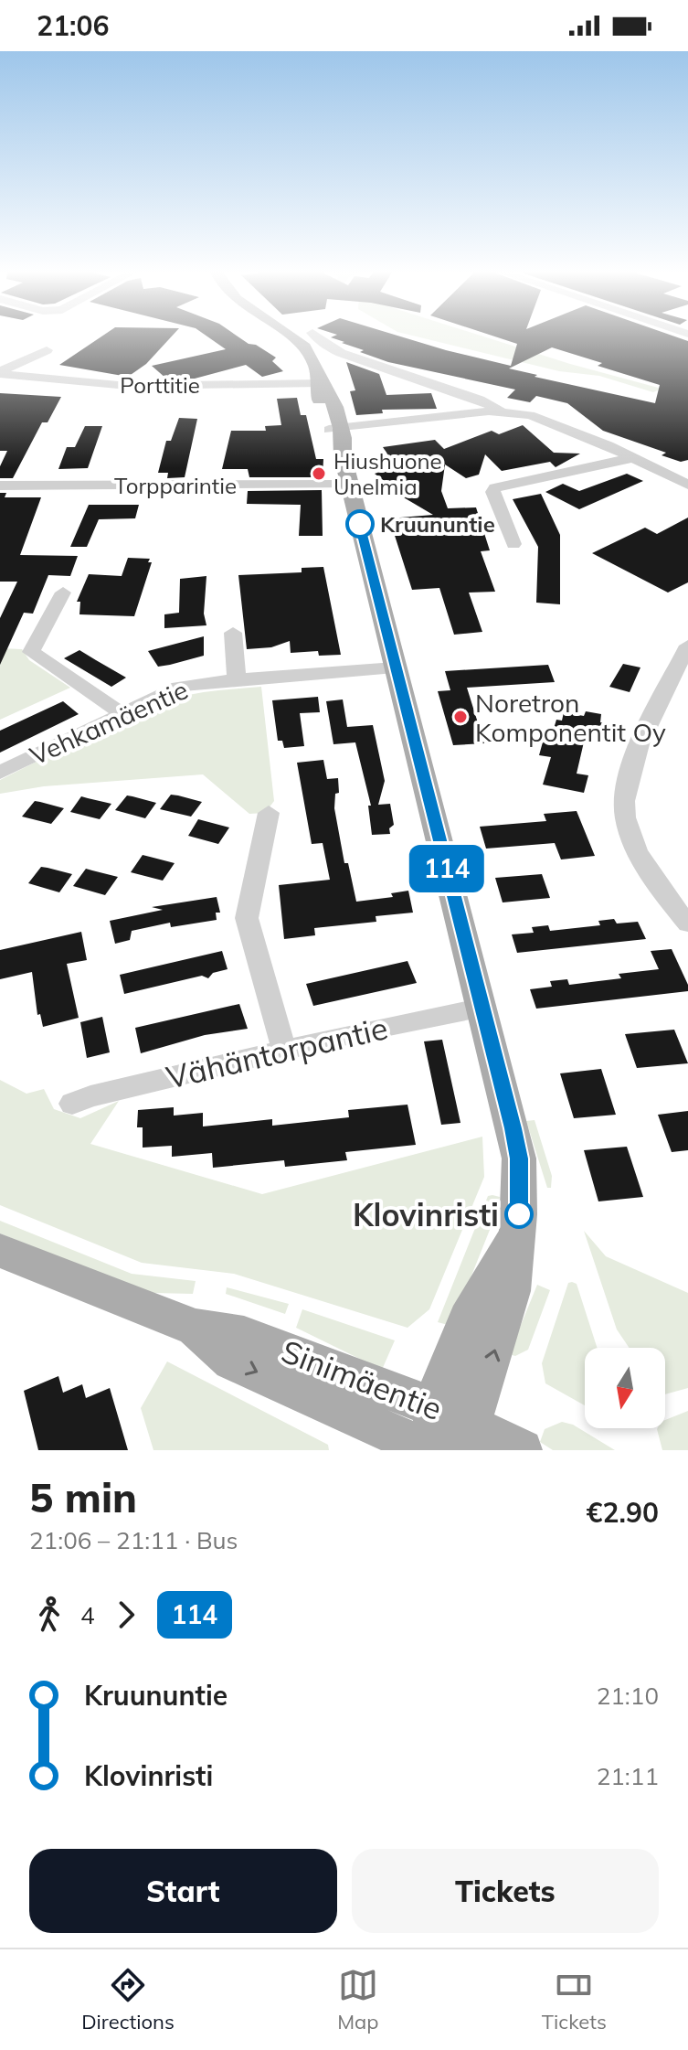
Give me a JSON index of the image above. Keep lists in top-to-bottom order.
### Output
{
  "streets": {
    "main road": ["Sinimäentie"],
    "street": [
      "Porttitie",
      "Torpparintie",
      "Vehkamäentie",
      "Vähäntorpantie"
    ]
  },
  "places": [
    "Hiushuone Unelmia",
    "Kruununtie",
    "Noretron Komponentit Oy",
    "Klovinristi"
  ],
  "lines": ["bus line 114"],
  "north": "bottom",
  "page": {
    "status": "21:06",
    "on_map": "114",
    "heading": ["5 min", "21:06 – 21:11 · Bus", "€2.90"],
    "legs": ["4", "114"],
    "list": [
      {
        "name": "Kruununtie",
        "value": "21:10"
      },
      {
        "name": "Klovinristi",
        "value": "21:11"
      }
    ],
    "buttons": ["Start", "Tickets"],
    "tabs": ["Directions", "Map", "Tickets"]
  }
}
